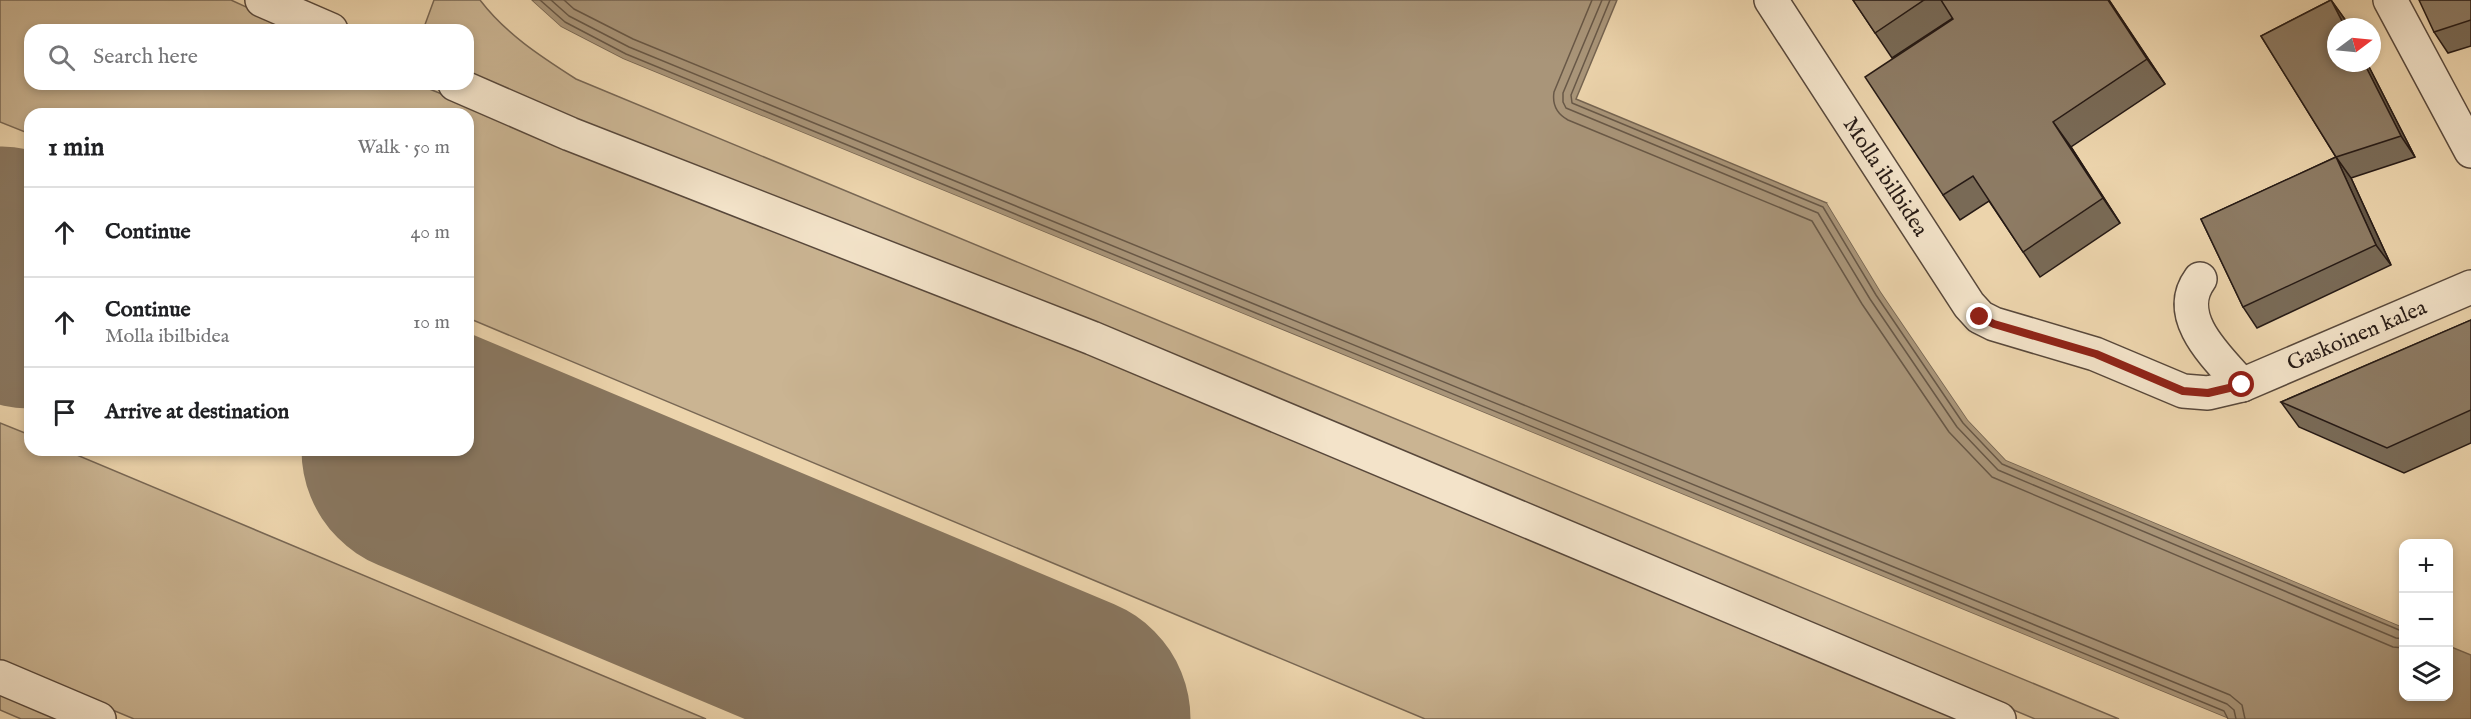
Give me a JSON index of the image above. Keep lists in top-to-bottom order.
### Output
{
  "streets": {
    "street": ["Molla ibilbidea", "Gaskoinen kalea"]
  },
  "crossings": [
    ["Molla ibilbidea", "Gaskoinen kalea"]
  ],
  "north": "right",
  "page": {
    "search": "Search here",
    "heading": ["1 min", "Walk · 50 m"],
    "list": [
      ["Continue", "40 m"],
      ["Continue", "Molla ibilbidea", "10 m"],
      "Arrive at destination"
    ],
    "map_buttons": ["+", "−"]
  }
}
